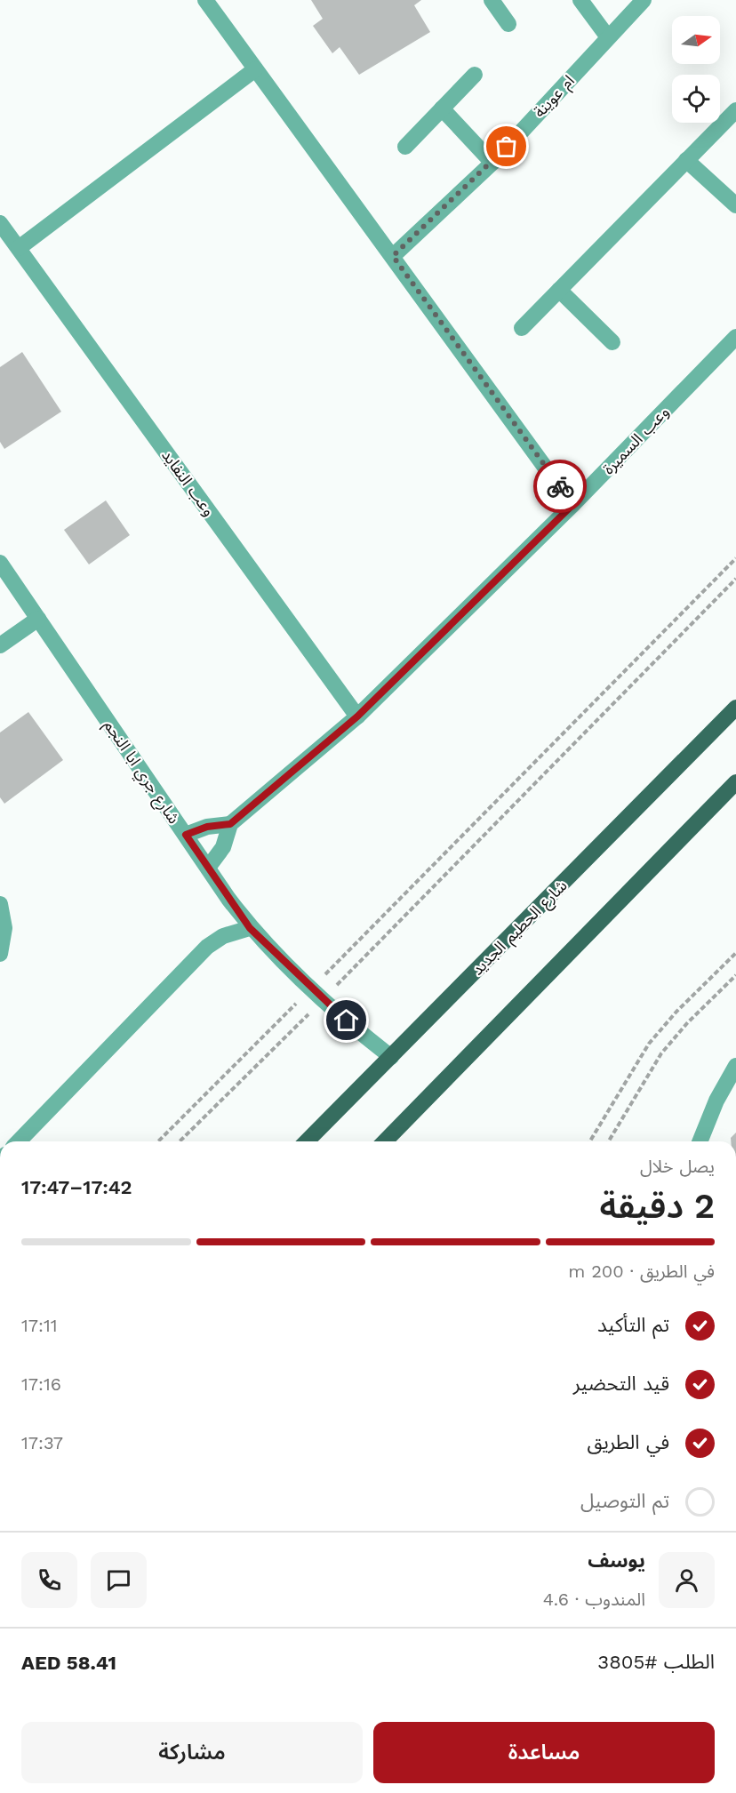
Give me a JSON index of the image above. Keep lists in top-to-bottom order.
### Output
{
  "streets": {
    "main road": ["شارع الحطيم الجديد"],
    "street": [
      "ام عوينة",
      "وعب السميرة",
      "وعب النفايد",
      "شارع جري ابا النجم"
    ]
  },
  "crossings": [
    ["وعب السميرة", "وعب النفايد"],
    ["شارع جري ابا النجم", "شارع الحطيم الجديد"]
  ],
  "north": "right",
  "page": {
    "heading": ["2 دقيقة", "يصل خلال", "17:42–17:47"],
    "panel": [
      "يوسف",
      "المندوب · 4.6",
      "الطلب #3805",
      "AED 58.41"
    ],
    "bar": "في الطريق · 200 m",
    "list": [
      ["تم التأكيد", "17:11"],
      ["قيد التحضير", "17:16"],
      ["في الطريق", "17:37"],
      "تم التوصيل"
    ],
    "buttons": ["مساعدة", "مشاركة"]
  }
}
